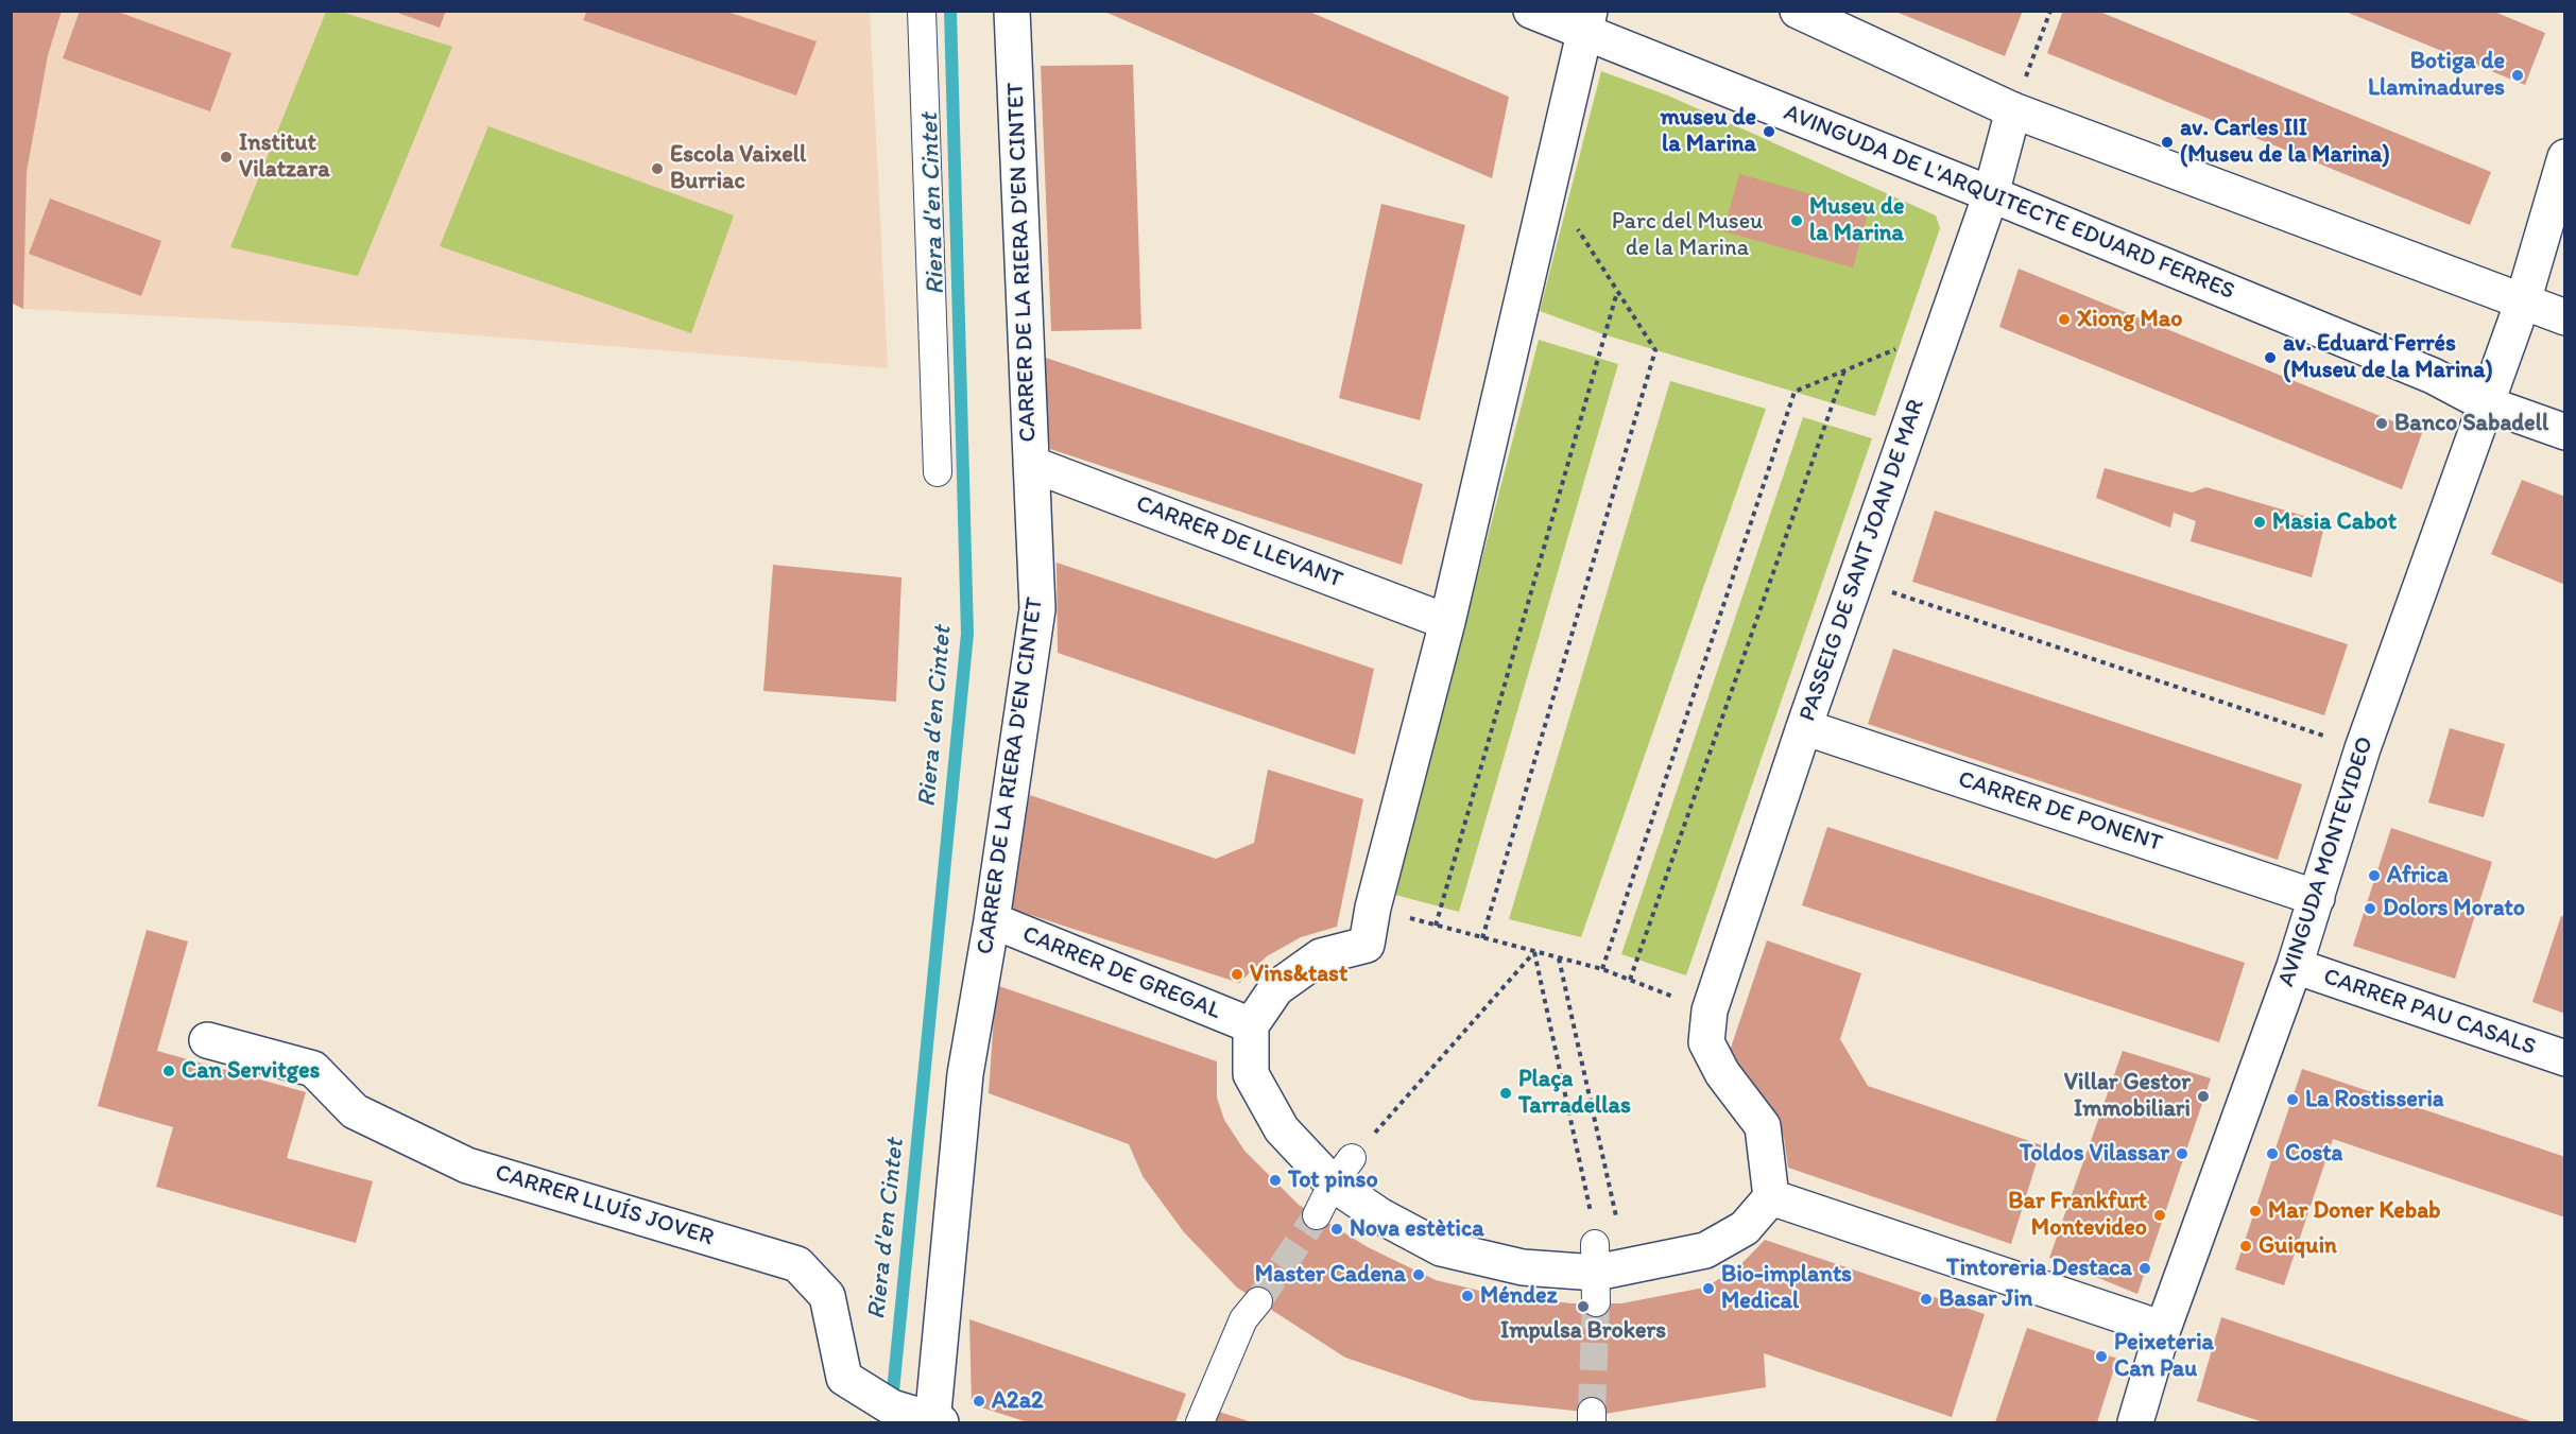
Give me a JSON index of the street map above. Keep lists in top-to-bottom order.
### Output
{
  "streets": {
    "street": [
      "AVINGUDA DE L'ARQUITECTE EDUARD FERRES",
      "CARRER DE LA RIERA D'EN CINTET",
      "CARRER DE LLEVANT",
      "PASSEIG DE SANT JOAN DE MAR",
      "CARRER DE PONENT",
      "AVINGUDA MONTEVIDEO",
      "CARRER DE GREGAL",
      "CARRER PAU CASALS",
      "CARRER LLUÍS JOVER"
    ]
  },
  "crossings": [
    ["AVINGUDA DE L'ARQUITECTE EDUARD FERRES", "PASSEIG DE SANT JOAN DE MAR"],
    ["AVINGUDA DE L'ARQUITECTE EDUARD FERRES", "AVINGUDA MONTEVIDEO"],
    ["CARRER DE LA RIERA D'EN CINTET", "CARRER DE LLEVANT"],
    ["CARRER DE LA RIERA D'EN CINTET", "CARRER DE GREGAL"],
    ["CARRER DE LA RIERA D'EN CINTET", "CARRER LLUÍS JOVER"],
    ["PASSEIG DE SANT JOAN DE MAR", "CARRER DE PONENT"],
    ["CARRER DE PONENT", "AVINGUDA MONTEVIDEO"],
    ["AVINGUDA MONTEVIDEO", "CARRER PAU CASALS"]
  ],
  "water": ["Riera d'en Cintet"],
  "parks": ["Parc del Museu de la Marina"],
  "places": [
    "Botiga de Llaminadures",
    "museu de la Marina",
    "av. Carles III (Museu de la Marina)",
    "Institut Vilatzara",
    "Escola Vaixell Burriac",
    "Museu de la Marina",
    "Xiong Mao",
    "av. Eduard Ferrés (Museu de la Marina)",
    "Banco Sabadell",
    "Masia Cabot",
    "Africa",
    "Dolors Morato",
    "Vins&tast",
    "Can Servitges",
    "Plaça Tarradellas",
    "Villar Gestor Immobiliari",
    "La Rostisseria",
    "Toldos Vilassar",
    "Costa",
    "Tot pinso",
    "Mar Doner Kebab",
    "Bar Frankfurt Montevideo",
    "Nova estètica",
    "Guiquin",
    "Tintoreria Destaca",
    "Master Cadena",
    "Bio-implants Medical",
    "Méndez",
    "Basar Jin",
    "Impulsa Brokers",
    "Peixeteria Can Pau",
    "A2a2"
  ]
}
